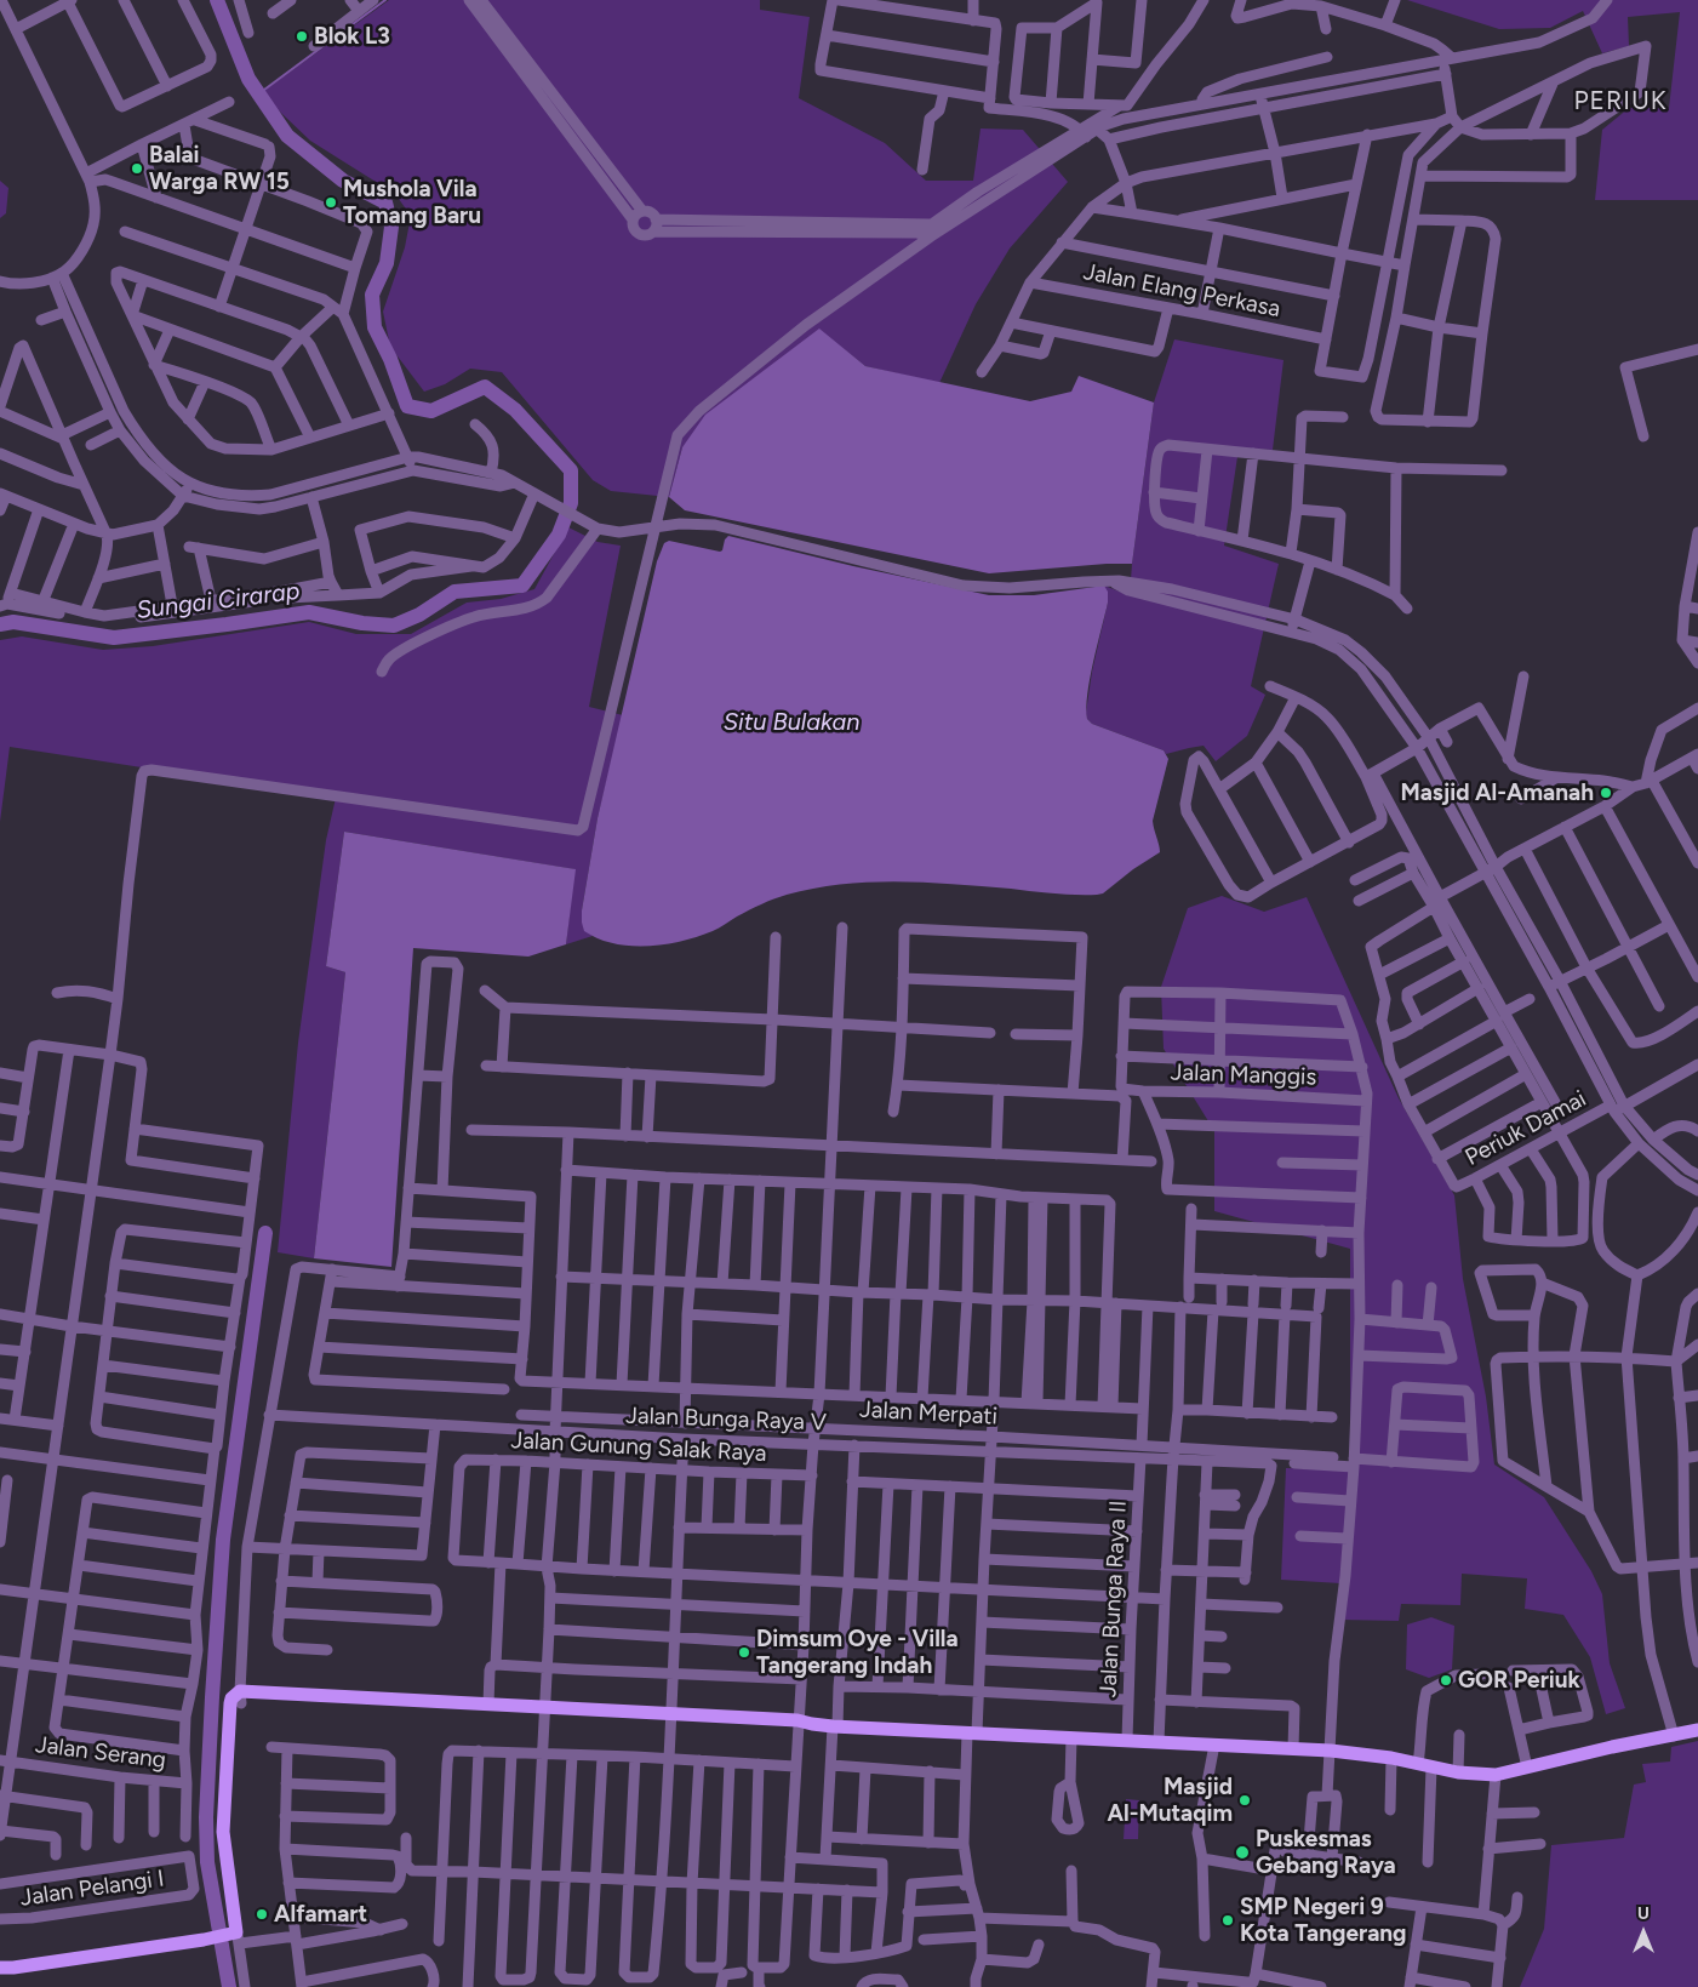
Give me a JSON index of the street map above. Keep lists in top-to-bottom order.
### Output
{
  "streets": {
    "street": [
      "Jalan Elang Perkasa",
      "Jalan Manggis",
      "Periuk Damai",
      "Jalan Merpati",
      "Jalan Bunga Raya V",
      "Jalan Gunung Salak Raya",
      "Jalan Bunga Raya II",
      "Jalan Serang",
      "Jalan Pelangi I"
    ]
  },
  "crossings": [
    ["Jalan Bunga Raya V", "Jalan Bunga Raya II"]
  ],
  "districts": ["PERIUK"],
  "water": ["Sungai Cirarap", "Situ Bulakan"],
  "places": [
    "Blok L3",
    "Balai Warga RW 15",
    "Mushola Vila Tomang Baru",
    "Masjid Al-Amanah",
    "Dimsum Oye - Villa Tangerang Indah",
    "GOR Periuk",
    "Masjid Al-Mutaqim",
    "Puskesmas Gebang Raya",
    "Alfamart",
    "SMP Negeri 9 Kota Tangerang"
  ],
  "north": "top"
}
